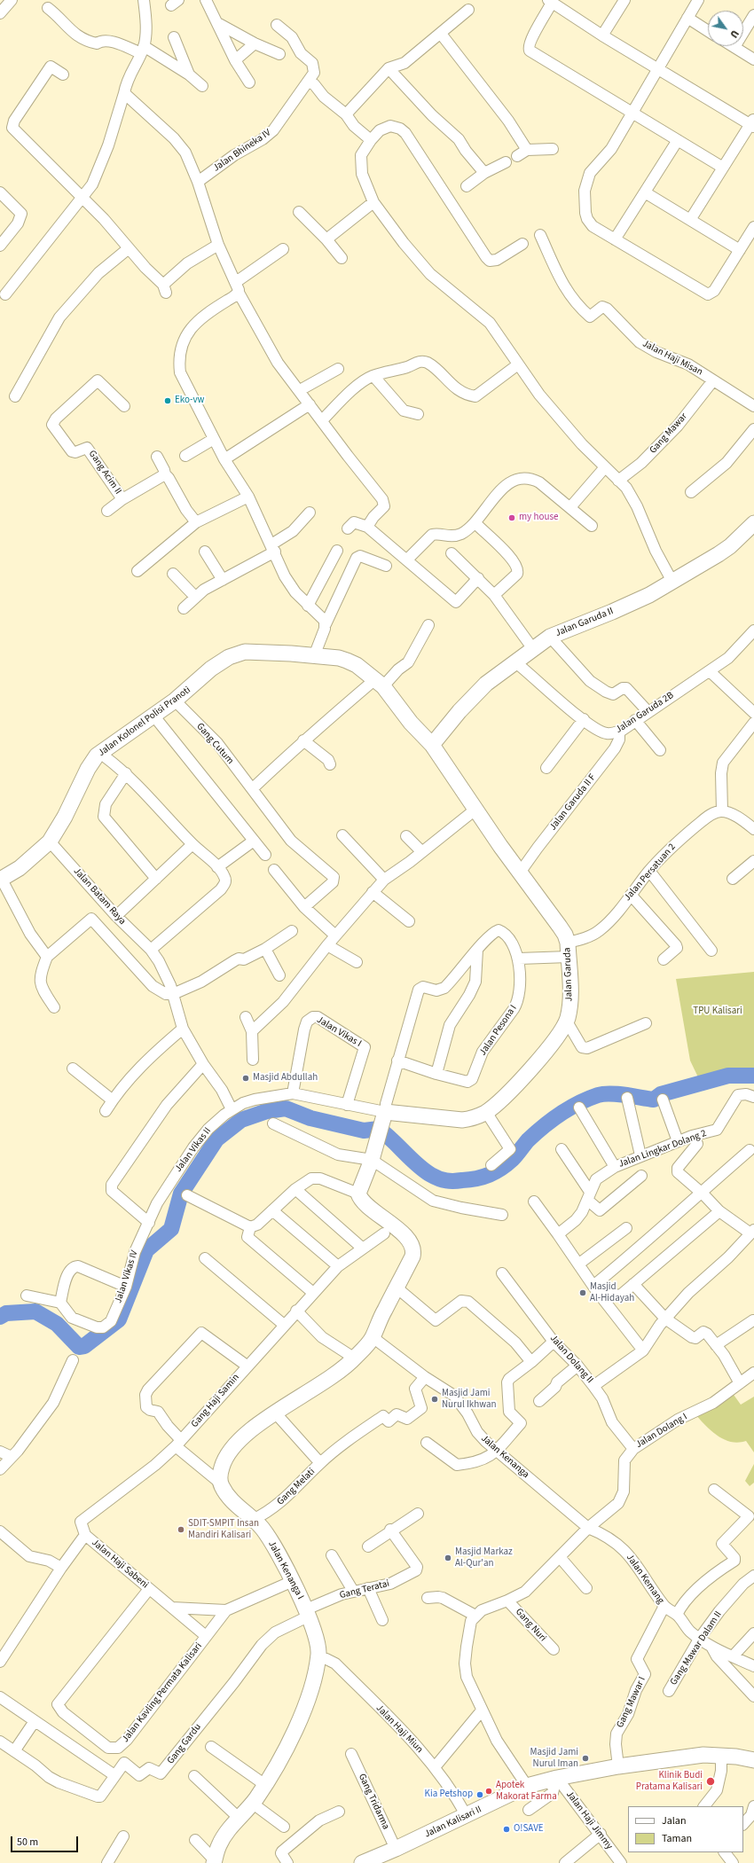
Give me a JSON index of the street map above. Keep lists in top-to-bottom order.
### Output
{
  "streets": {
    "street": [
      "Jalan Bhineka IV",
      "Jalan Haji Misan",
      "Gang Mawar",
      "Gang Acim II",
      "Jalan Garuda II",
      "Jalan Garuda 2B",
      "Jalan Kolonel Polisi Pranoti",
      "Gang Cutum",
      "Jalan Garuda II F",
      "Jalan Persatuan 2",
      "Jalan Batam Raya",
      "Jalan Garuda",
      "Jalan Pesona I",
      "Jalan Vikas I",
      "Jalan Lingkar Dolang 2",
      "Jalan Vikas II",
      "Jalan Vikas IV",
      "Jalan Dolang II",
      "Gang Haji Samin",
      "Jalan Dolang I",
      "Jalan Kenanga",
      "Gang Melati",
      "Jalan Haji Sabeni",
      "Jalan Kenanga I",
      "Jalan Kemang",
      "Gang Teratai",
      "Gang Nuri",
      "Gang Mawar Dalam II",
      "Jalan Kavling Permata Kalisari",
      "Gang Mawar I",
      "Jalan Haji Miun",
      "Gang Gardu",
      "Gang Tridarma",
      "Jalan Haji Jimmy",
      "Jalan Kalisari II"
    ]
  },
  "crossings": [
    ["Jalan Haji Misan", "Gang Mawar"],
    ["Jalan Garuda II", "Jalan Garuda 2B"],
    ["Jalan Garuda II", "Jalan Kolonel Polisi Pranoti"],
    ["Jalan Garuda II", "Jalan Garuda"],
    ["Jalan Garuda 2B", "Jalan Garuda II F"],
    ["Jalan Kolonel Polisi Pranoti", "Gang Cutum"],
    ["Jalan Kolonel Polisi Pranoti", "Jalan Batam Raya"],
    ["Jalan Kolonel Polisi Pranoti", "Jalan Garuda"],
    ["Jalan Garuda II F", "Jalan Garuda"],
    ["Jalan Persatuan 2", "Jalan Garuda"],
    ["Jalan Persatuan 2", "Jalan Pesona I"],
    ["Jalan Batam Raya", "Jalan Vikas II"],
    ["Jalan Garuda", "Jalan Vikas II"],
    ["Jalan Vikas I", "Jalan Vikas II"],
    ["Jalan Vikas II", "Jalan Vikas IV"],
    ["Jalan Dolang II", "Jalan Dolang I"],
    ["Gang Haji Samin", "Jalan Haji Sabeni"],
    ["Jalan Dolang I", "Jalan Kenanga"],
    ["Jalan Dolang I", "Jalan Kemang"],
    ["Jalan Kenanga", "Gang Melati"],
    ["Jalan Kenanga", "Jalan Kemang"],
    ["Gang Melati", "Jalan Kenanga I"],
    ["Jalan Haji Sabeni", "Jalan Kavling Permata Kalisari"],
    ["Jalan Kenanga I", "Gang Teratai"],
    ["Jalan Kenanga I", "Jalan Haji Miun"],
    ["Jalan Kenanga I", "Gang Gardu"],
    ["Jalan Kemang", "Gang Mawar Dalam II"],
    ["Jalan Kemang", "Gang Mawar I"],
    ["Gang Teratai", "Gang Gardu"],
    ["Gang Mawar I", "Jalan Kalisari II"],
    ["Jalan Haji Miun", "Jalan Kalisari II"],
    ["Gang Tridarma", "Jalan Kalisari II"],
    ["Jalan Haji Jimmy", "Jalan Kalisari II"]
  ],
  "parks": ["TPU Kalisari"],
  "places": [
    "Eko-vw",
    "my house",
    "Masjid Abdullah",
    "Masjid Al-Hidayah",
    "Masjid Jami Nurul Ikhwan",
    "SDIT-SMPIT Insan Mandiri Kalisari",
    "Masjid Markaz Al-Qur'an",
    "Masjid Jami Nurul Iman",
    "Klinik Budi Pratama Kalisari",
    "Apotek Makorat Farma",
    "Kia Petshop",
    "O!SAVE"
  ],
  "legend": ["Jalan", "Taman"],
  "scale_bar": "50 m",
  "north": "bottom right"
}
